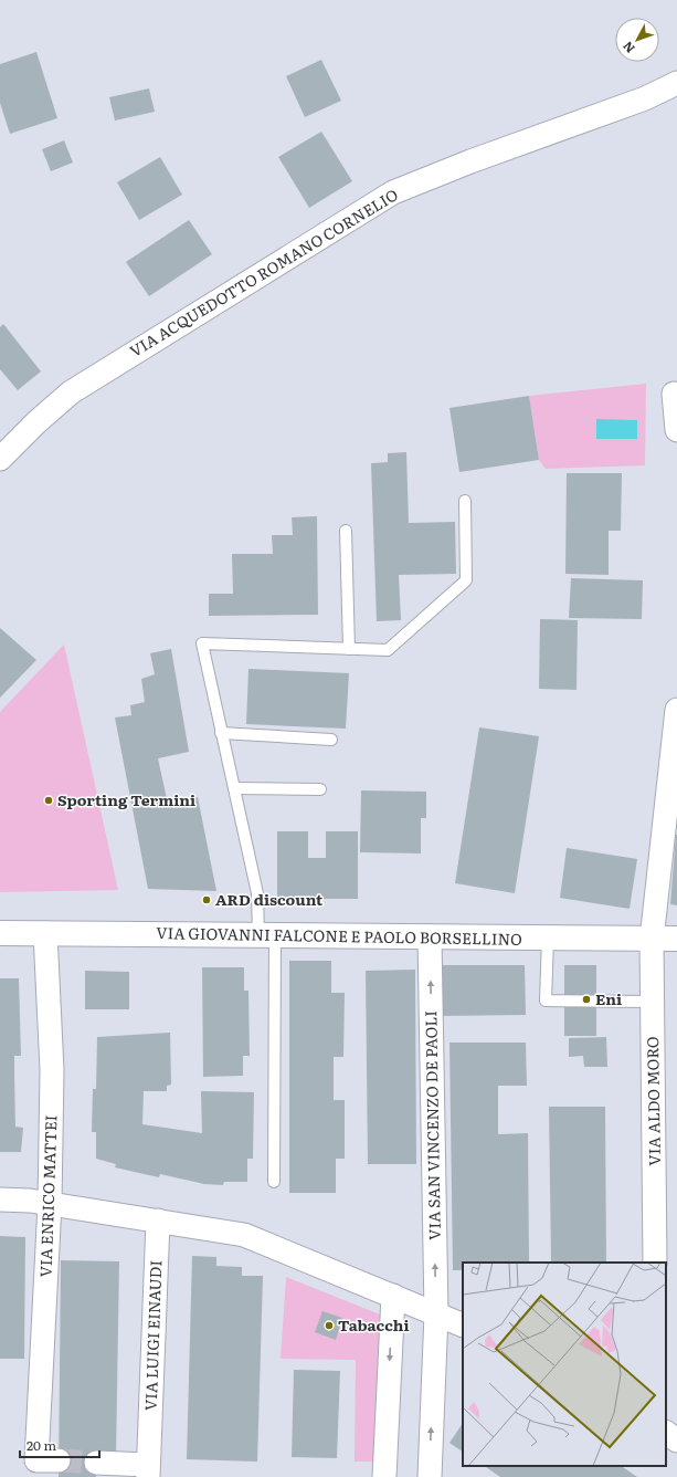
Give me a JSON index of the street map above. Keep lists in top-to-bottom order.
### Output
{
  "streets": {
    "main road": ["VIA GIOVANNI FALCONE E PAOLO BORSELLINO"],
    "street": [
      "VIA ACQUEDOTTO ROMANO CORNELIO",
      "VIA ALDO MORO",
      "VIA SAN VINCENZO DE PAOLI",
      "VIA ENRICO MATTEI",
      "VIA LUIGI EINAUDI"
    ]
  },
  "crossings": [
    ["VIA GIOVANNI FALCONE E PAOLO BORSELLINO", "VIA ALDO MORO"],
    ["VIA GIOVANNI FALCONE E PAOLO BORSELLINO", "VIA SAN VINCENZO DE PAOLI"],
    ["VIA GIOVANNI FALCONE E PAOLO BORSELLINO", "VIA ENRICO MATTEI"]
  ],
  "places": [
    "Sporting Termini",
    "ARD discount",
    "Eni",
    "Tabacchi"
  ],
  "scale_bar": "20 m",
  "north": "bottom left"
}
